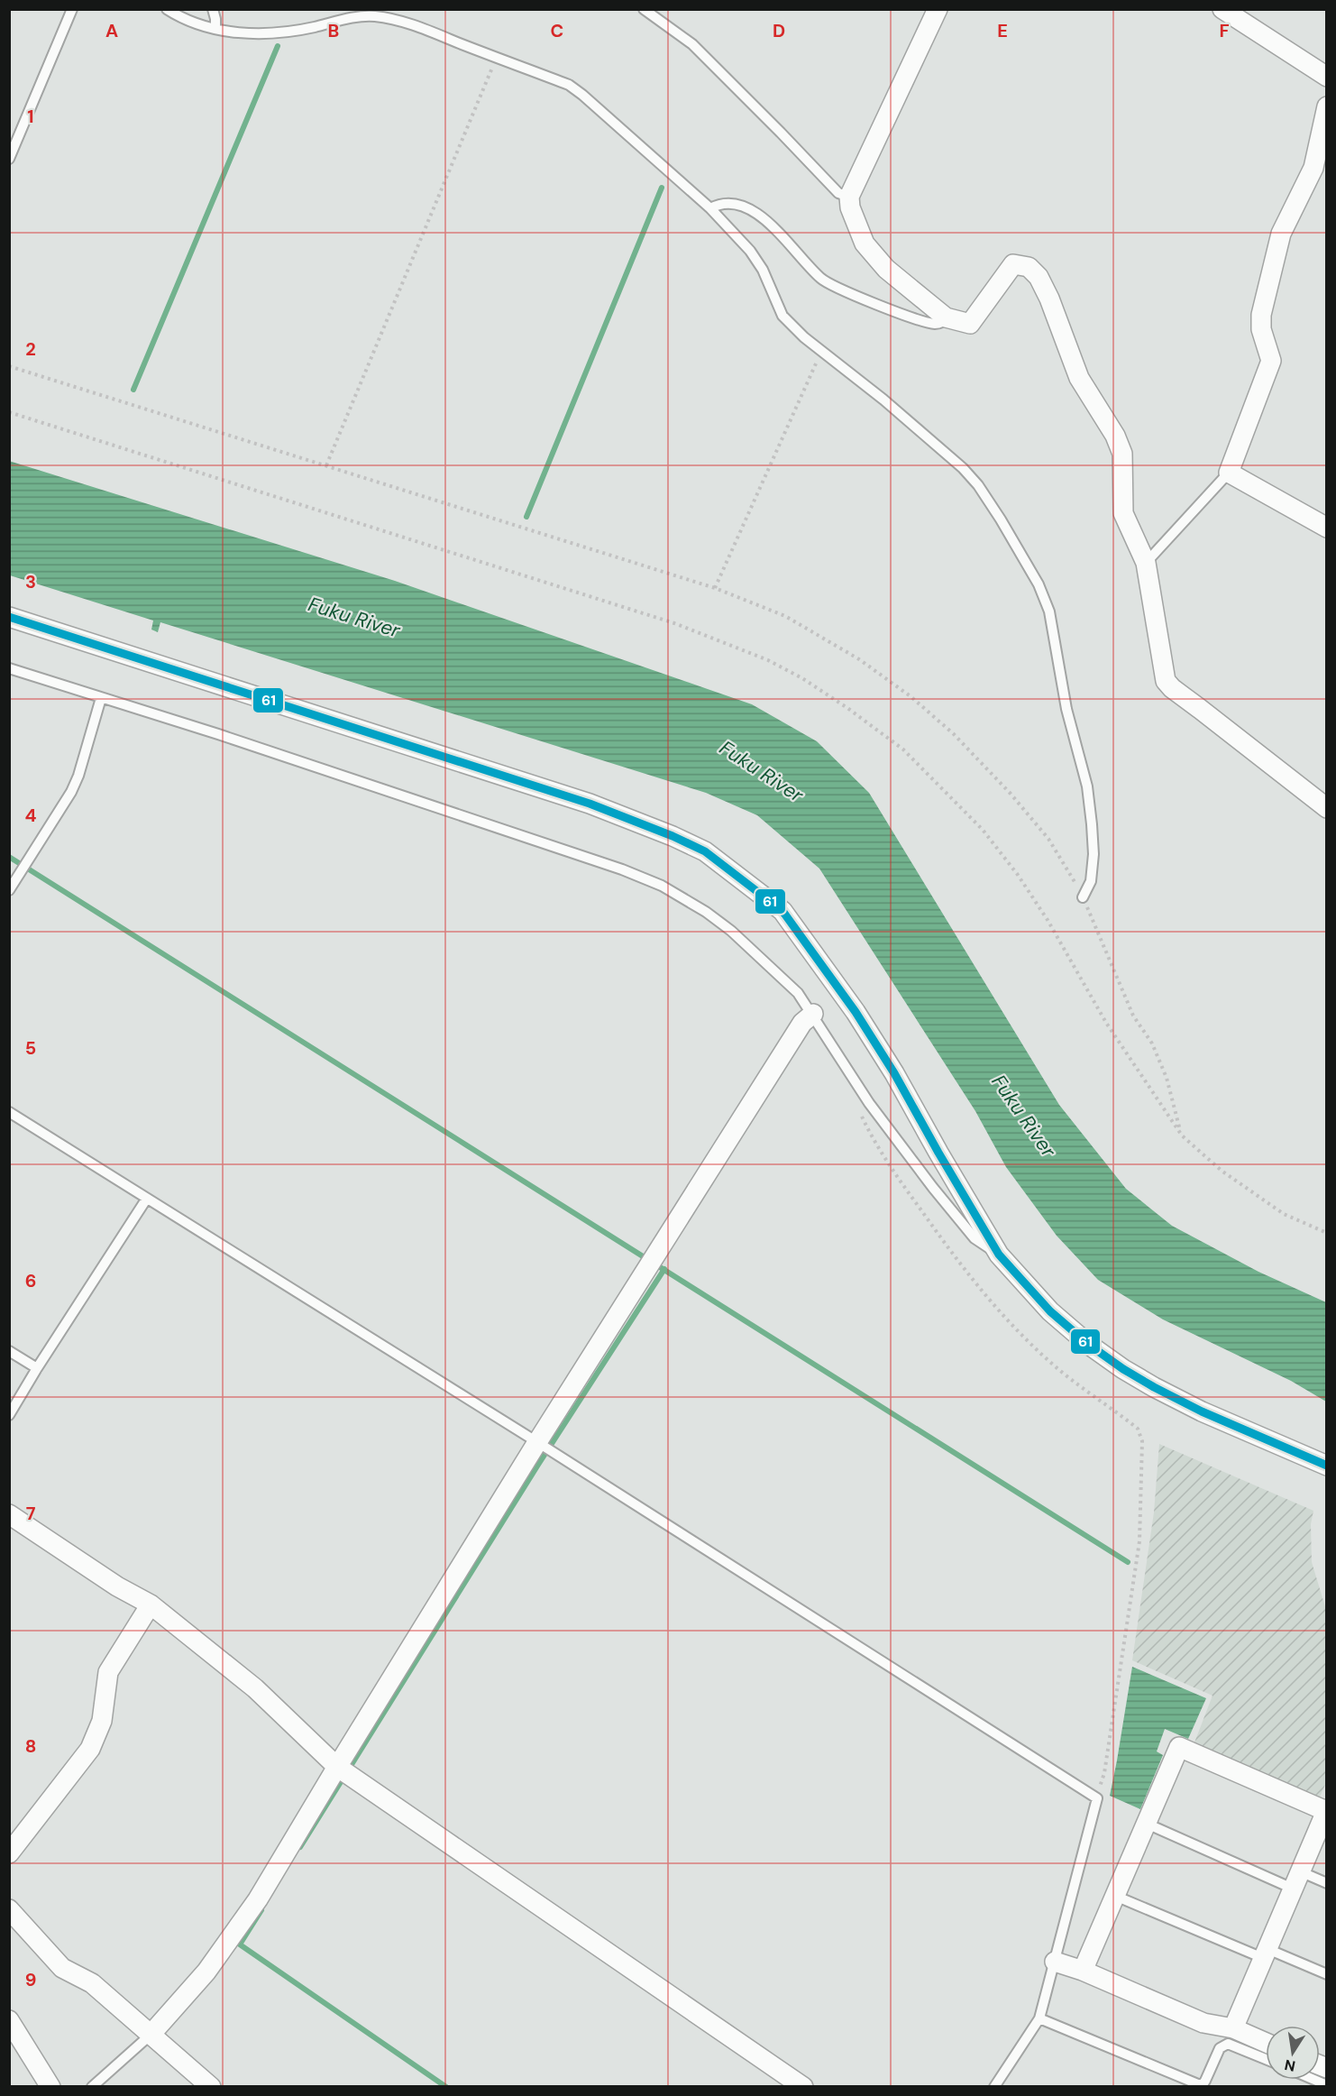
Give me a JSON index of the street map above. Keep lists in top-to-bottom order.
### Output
{
  "water": ["Fuku River"],
  "lines": ["transit line 61"],
  "north": "bottom",
  "grid": {
    "columns": [
      "A",
      "B",
      "C",
      "D",
      "E",
      "F"
    ],
    "rows": [
      "1",
      "2",
      "3",
      "4",
      "5",
      "6",
      "7",
      "8",
      "9"
    ]
  }
}
